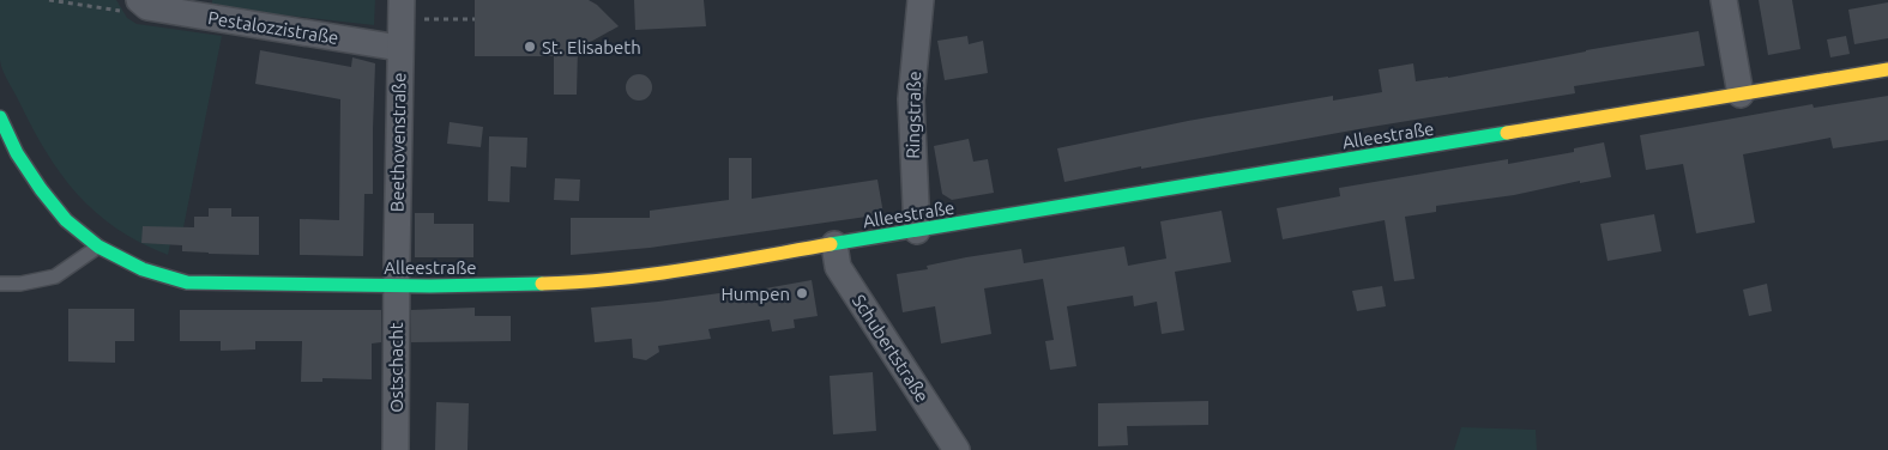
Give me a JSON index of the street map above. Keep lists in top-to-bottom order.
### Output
{
  "streets": {
    "street": [
      "Pestalozzistraße",
      "Ringstraße",
      "Alleestraße",
      "Beethovenstraße",
      "Schubertstraße",
      "Ostschacht"
    ]
  },
  "crossings": [
    ["Pestalozzistraße", "Beethovenstraße"],
    ["Ringstraße", "Alleestraße"],
    ["Alleestraße", "Beethovenstraße"],
    ["Alleestraße", "Schubertstraße"],
    ["Alleestraße", "Ostschacht"],
    ["Beethovenstraße", "Ostschacht"]
  ],
  "places": ["St. Elisabeth", "Humpen"]
}
